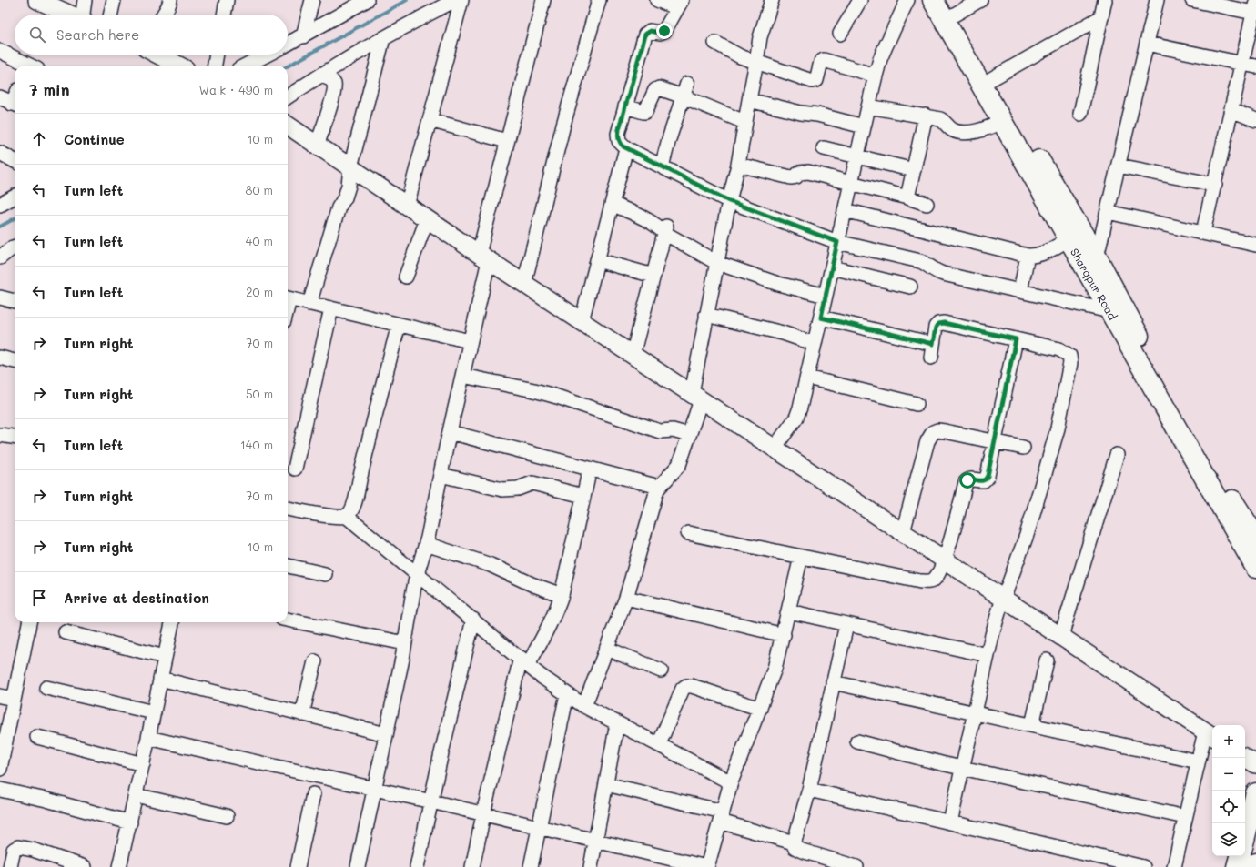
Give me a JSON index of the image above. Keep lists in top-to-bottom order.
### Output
{
  "streets": {
    "main road": ["Sharqpur Road"]
  },
  "page": {
    "search": "Search here",
    "heading": ["7 min", "Walk · 490 m"],
    "list": [
      ["Continue", "10 m"],
      ["Turn left", "80 m"],
      ["Turn left", "40 m"],
      ["Turn left", "20 m"],
      ["Turn right", "70 m"],
      ["Turn right", "50 m"],
      ["Turn left", "140 m"],
      ["Turn right", "70 m"],
      ["Turn right", "10 m"],
      "Arrive at destination"
    ],
    "map_buttons": ["+", "−"]
  }
}
